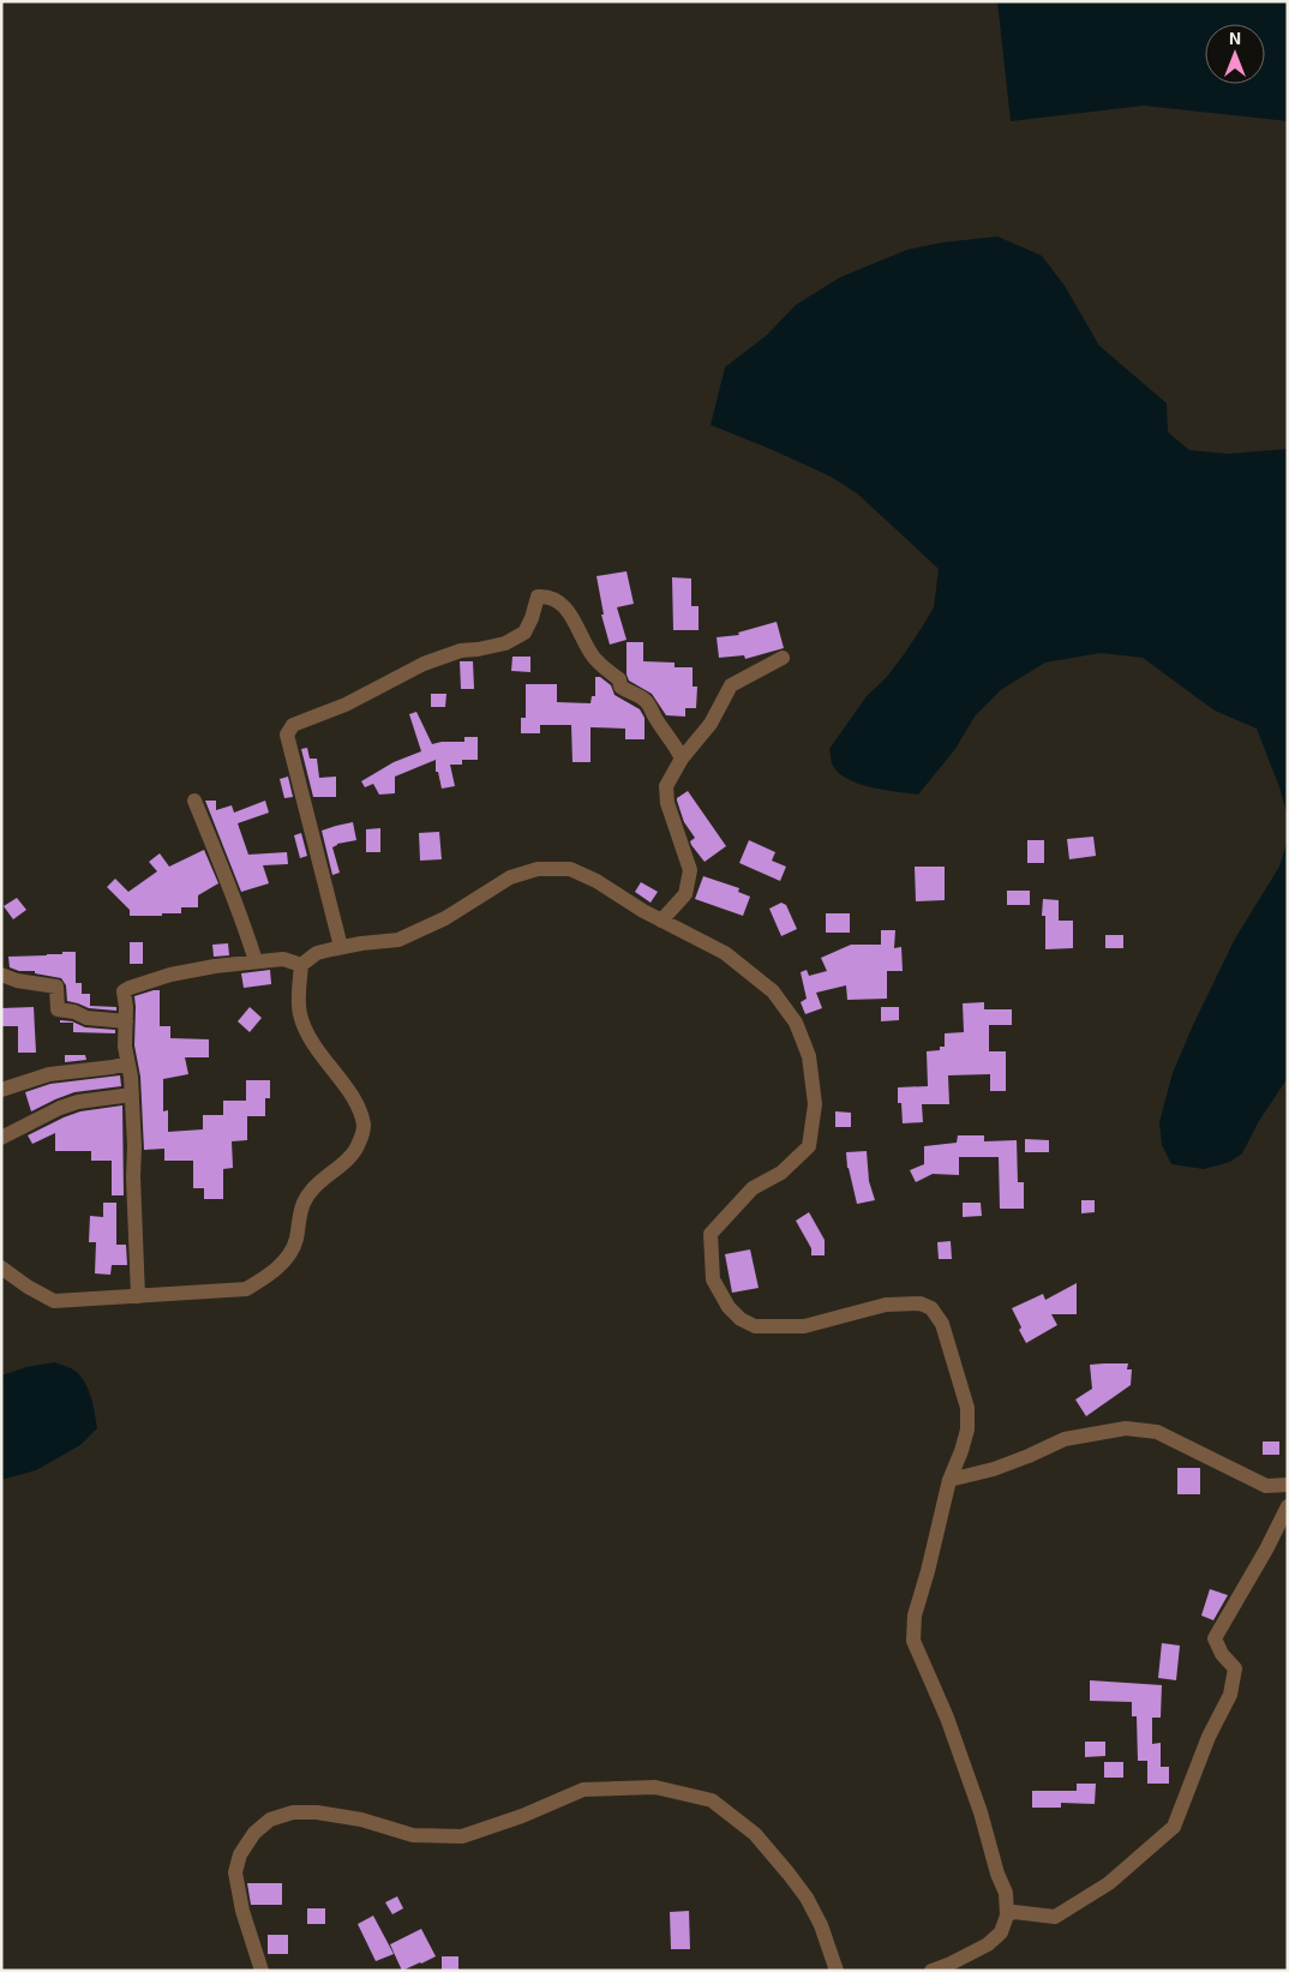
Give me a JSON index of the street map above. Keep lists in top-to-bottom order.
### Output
{
  "north": "top"
}
